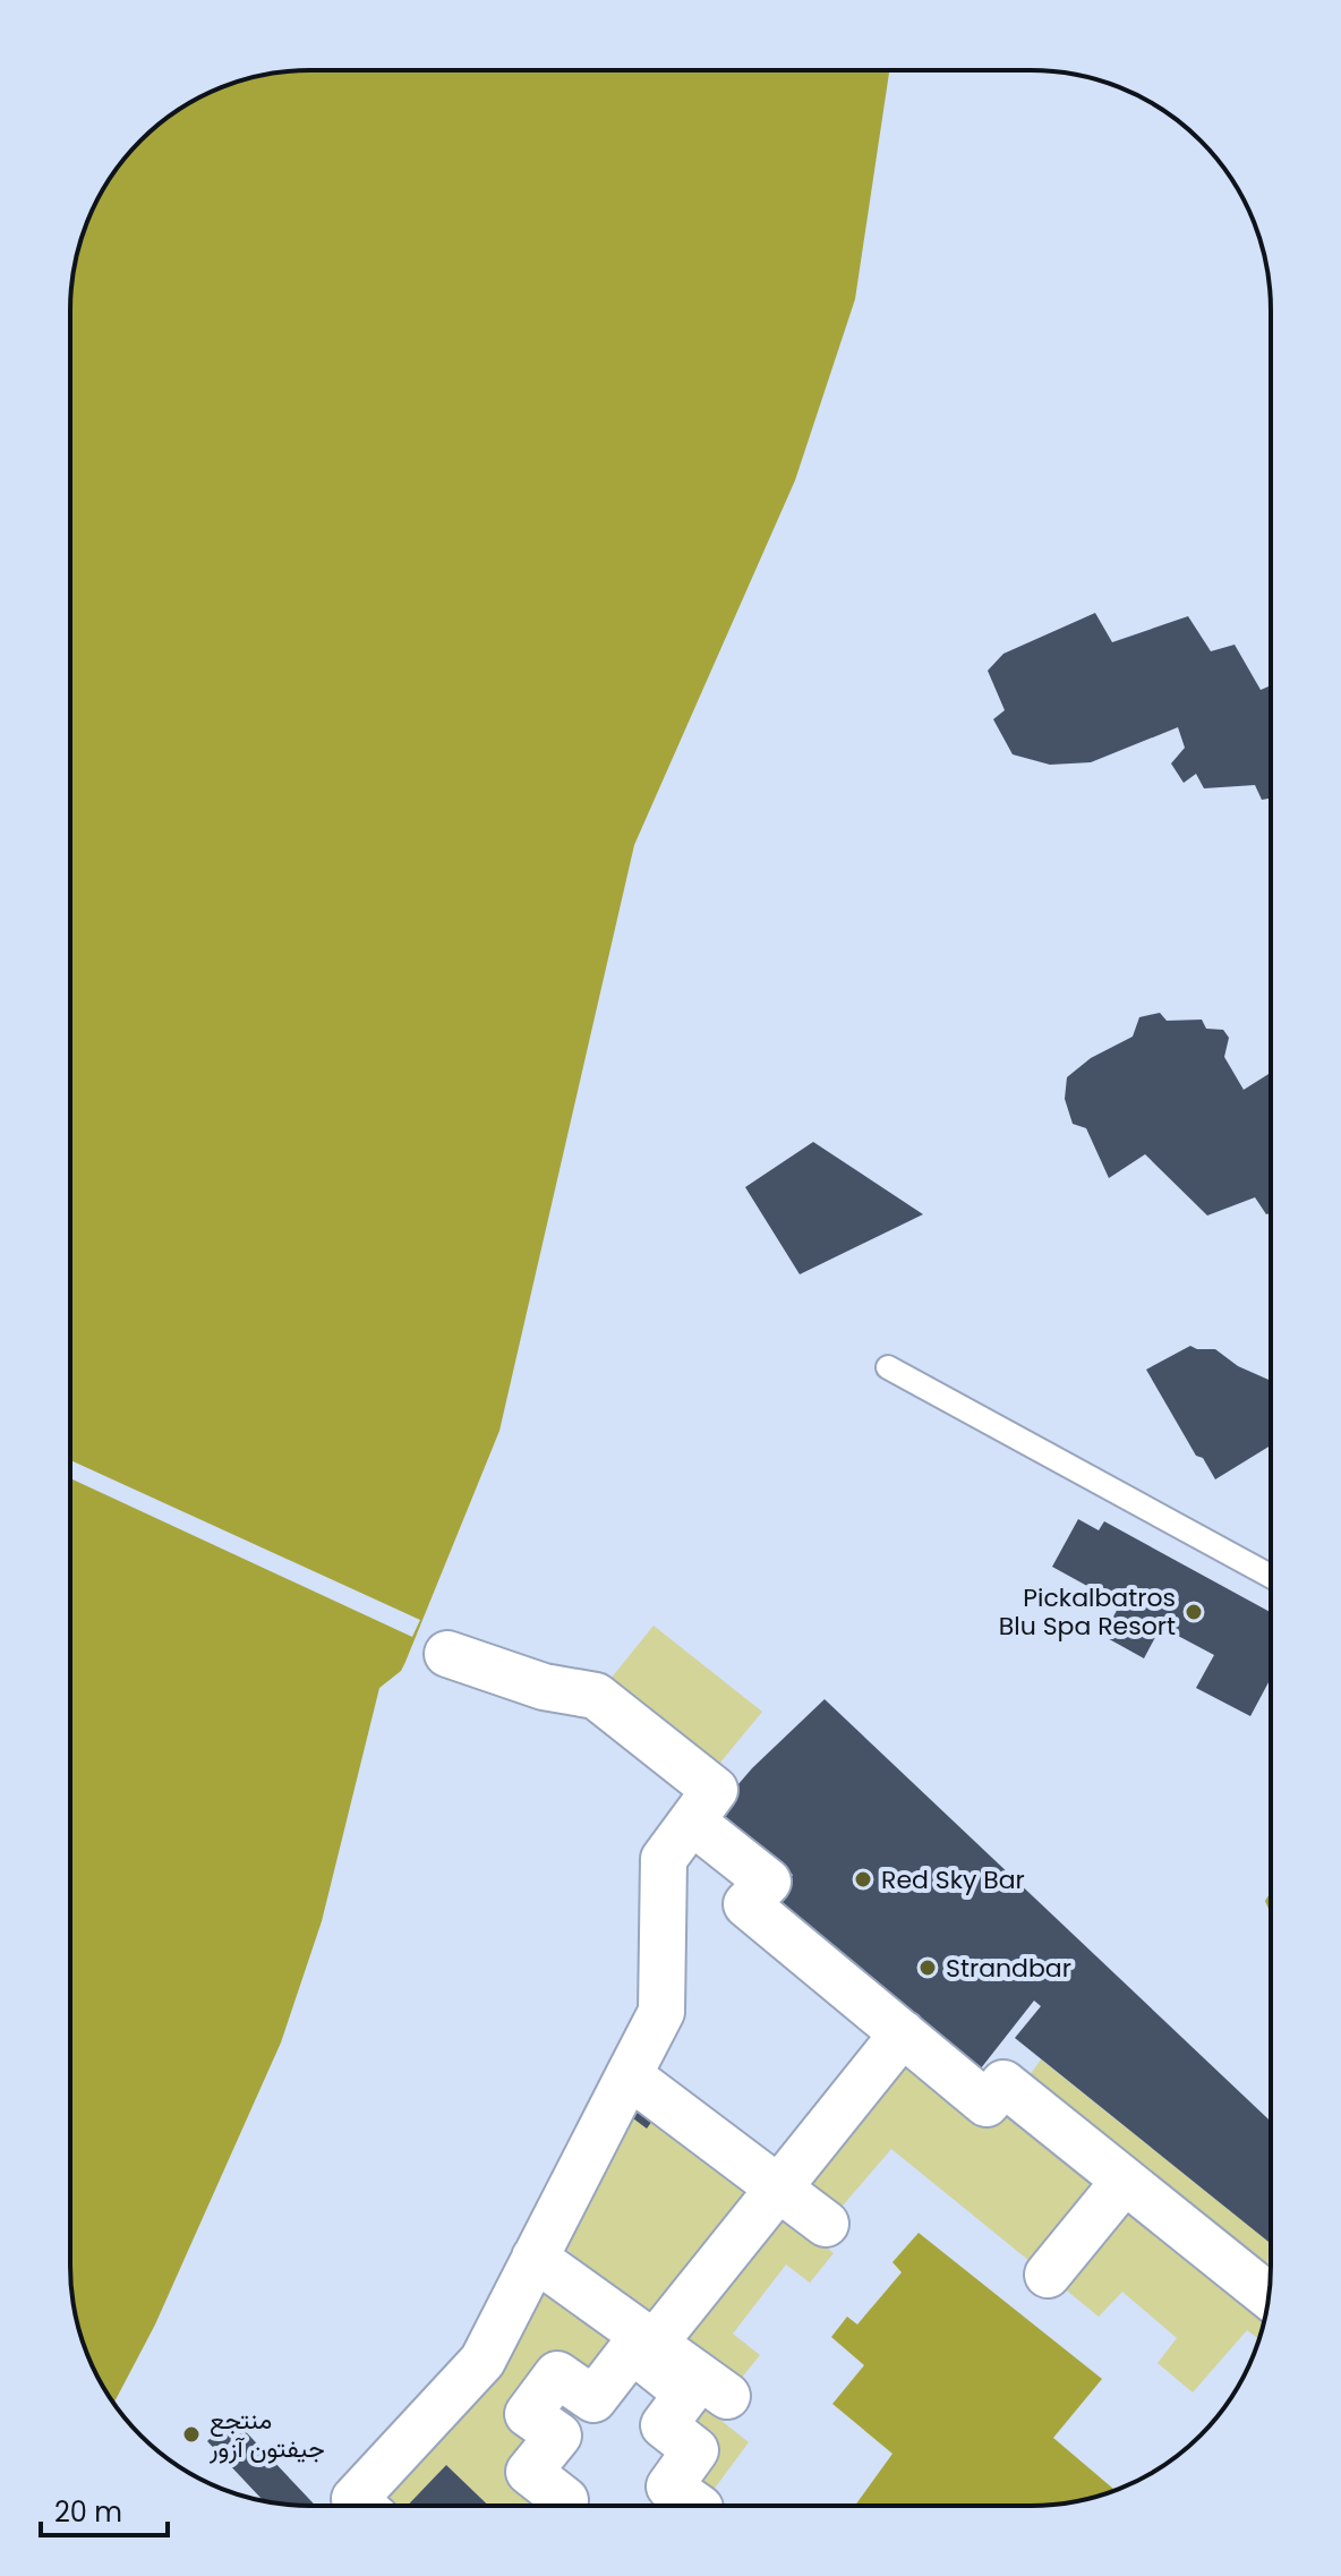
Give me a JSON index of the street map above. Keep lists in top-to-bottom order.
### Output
{
  "places": [
    "Pickalbatros Blu Spa Resort",
    "Red Sky Bar",
    "Strandbar",
    "منتجع جيفتون آزور"
  ],
  "scale_bar": "20 m"
}
